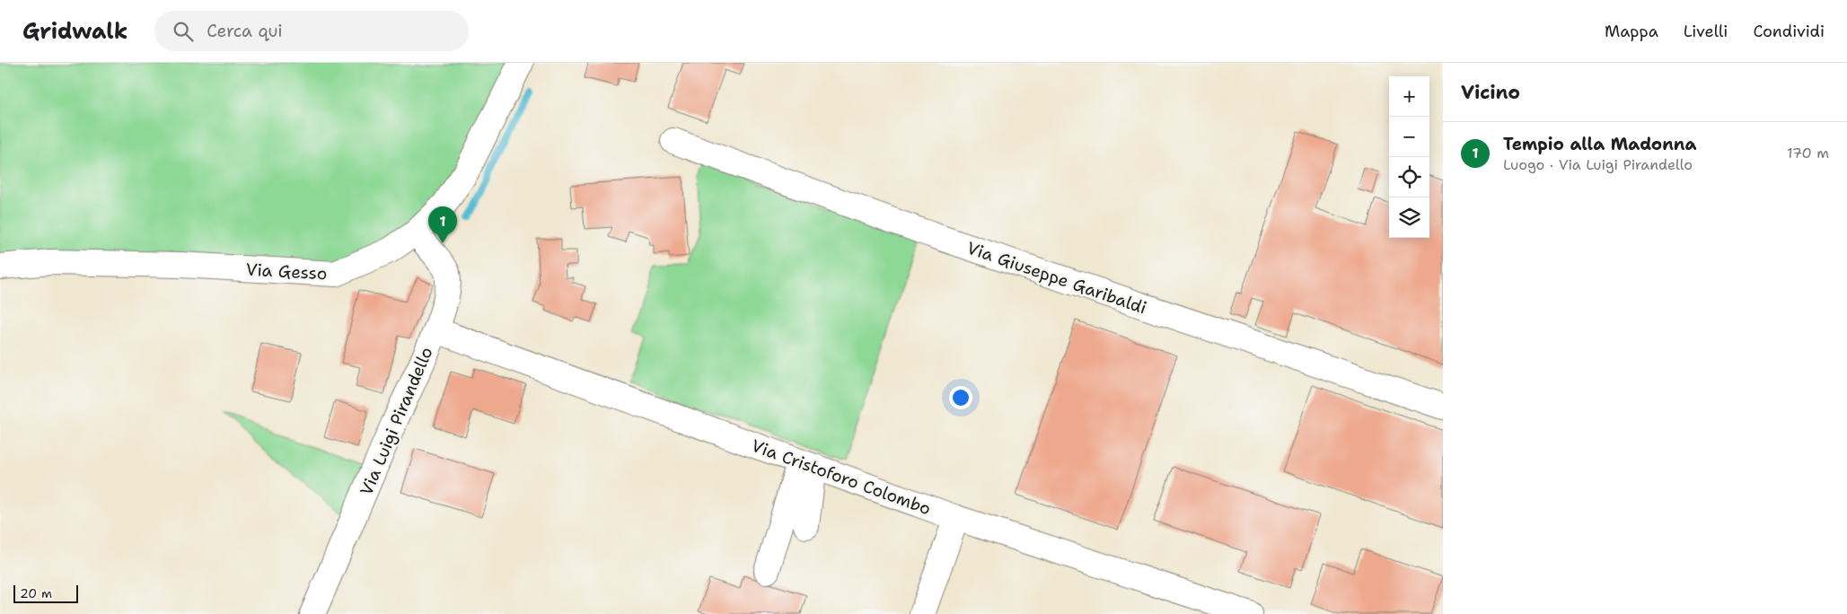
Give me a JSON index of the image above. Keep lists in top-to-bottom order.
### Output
{
  "streets": {
    "street": [
      "Via Gesso",
      "Via Giuseppe Garibaldi",
      "Via Luigi Pirandello",
      "Via Cristoforo Colombo"
    ]
  },
  "crossings": [
    ["Via Gesso", "Via Luigi Pirandello"],
    ["Via Luigi Pirandello", "Via Cristoforo Colombo"]
  ],
  "scale_bar": "20 m",
  "page": {
    "header": "Gridwalk",
    "search": "Cerca qui",
    "nav": ["Mappa", "Livelli", "Condividi"],
    "heading": "Vicino",
    "map_buttons": ["+", "−"],
    "list": [
      {
        "mark": "1",
        "name": "Tempio alla Madonna",
        "note": "Luogo · Via Luigi Pirandello",
        "value": "170 m"
      }
    ],
    "pins": "1",
    "scale": "20 m"
  }
}
